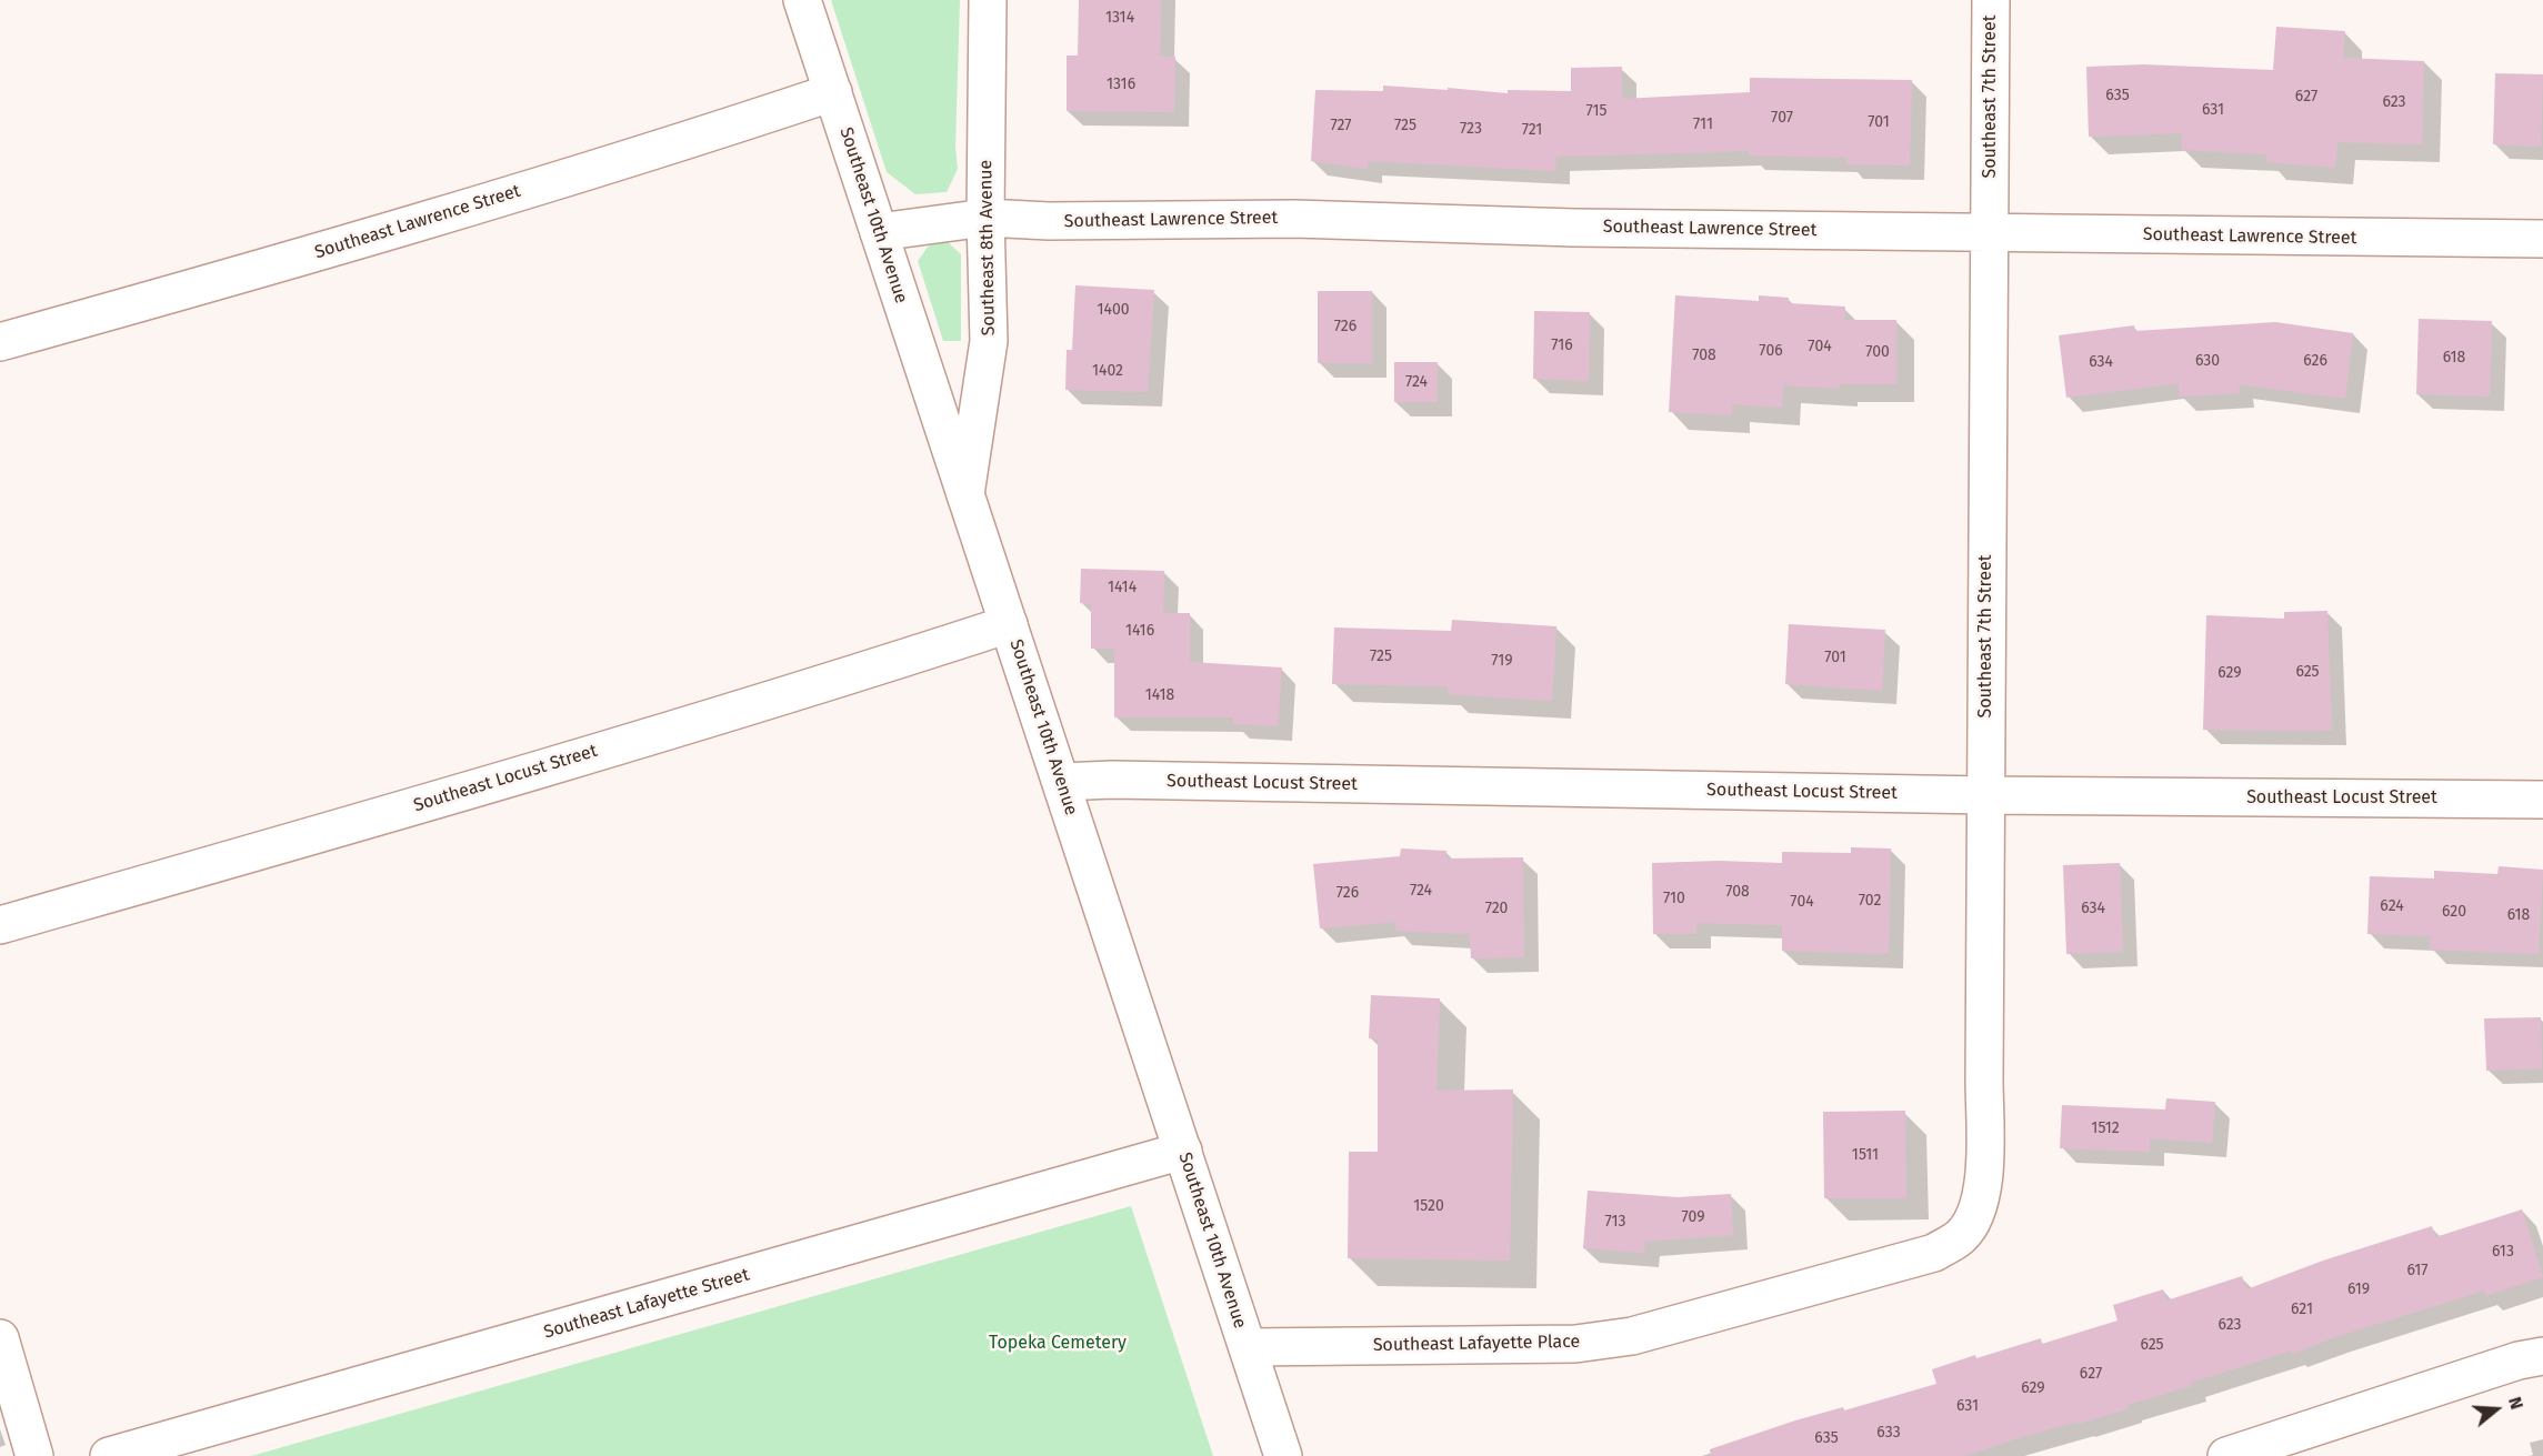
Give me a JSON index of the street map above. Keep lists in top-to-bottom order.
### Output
{
  "streets": {
    "street": [
      "Southeast 7th Street",
      "Southeast 10th Avenue",
      "Southeast Lawrence Street",
      "Southeast 8th Avenue",
      "Southeast Locust Street",
      "Southeast Lafayette Street",
      "Southeast Lafayette Place"
    ]
  },
  "crossings": [
    ["Southeast 7th Street", "Southeast Lawrence Street"],
    ["Southeast 7th Street", "Southeast Locust Street"],
    ["Southeast 7th Street", "Southeast Lafayette Place"],
    ["Southeast 10th Avenue", "Southeast Lawrence Street"],
    ["Southeast 10th Avenue", "Southeast 8th Avenue"],
    ["Southeast 10th Avenue", "Southeast Locust Street"],
    ["Southeast 10th Avenue", "Southeast Lafayette Street"],
    ["Southeast 10th Avenue", "Southeast Lafayette Place"],
    ["Southeast Lawrence Street", "Southeast 8th Avenue"]
  ],
  "parks": ["Topeka Cemetery"],
  "house_numbers": [
    "1314",
    "1316",
    "635",
    "627",
    "623",
    "631",
    "715",
    "707",
    "701",
    "711",
    "727",
    "725",
    "723",
    "721",
    "1400",
    "726",
    "716",
    "704",
    "706",
    "700",
    "708",
    "618",
    "630",
    "626",
    "634",
    "1402",
    "724",
    "1414",
    "1416",
    "725",
    "701",
    "719",
    "625",
    "629",
    "1418",
    "724",
    "708",
    "726",
    "710",
    "702",
    "704",
    "624",
    "720",
    "634",
    "620",
    "618",
    "1512",
    "1511",
    "1520",
    "709",
    "713",
    "613",
    "617",
    "619",
    "621",
    "623",
    "625",
    "627",
    "629",
    "631",
    "633",
    "635"
  ],
  "north": "right"
}
